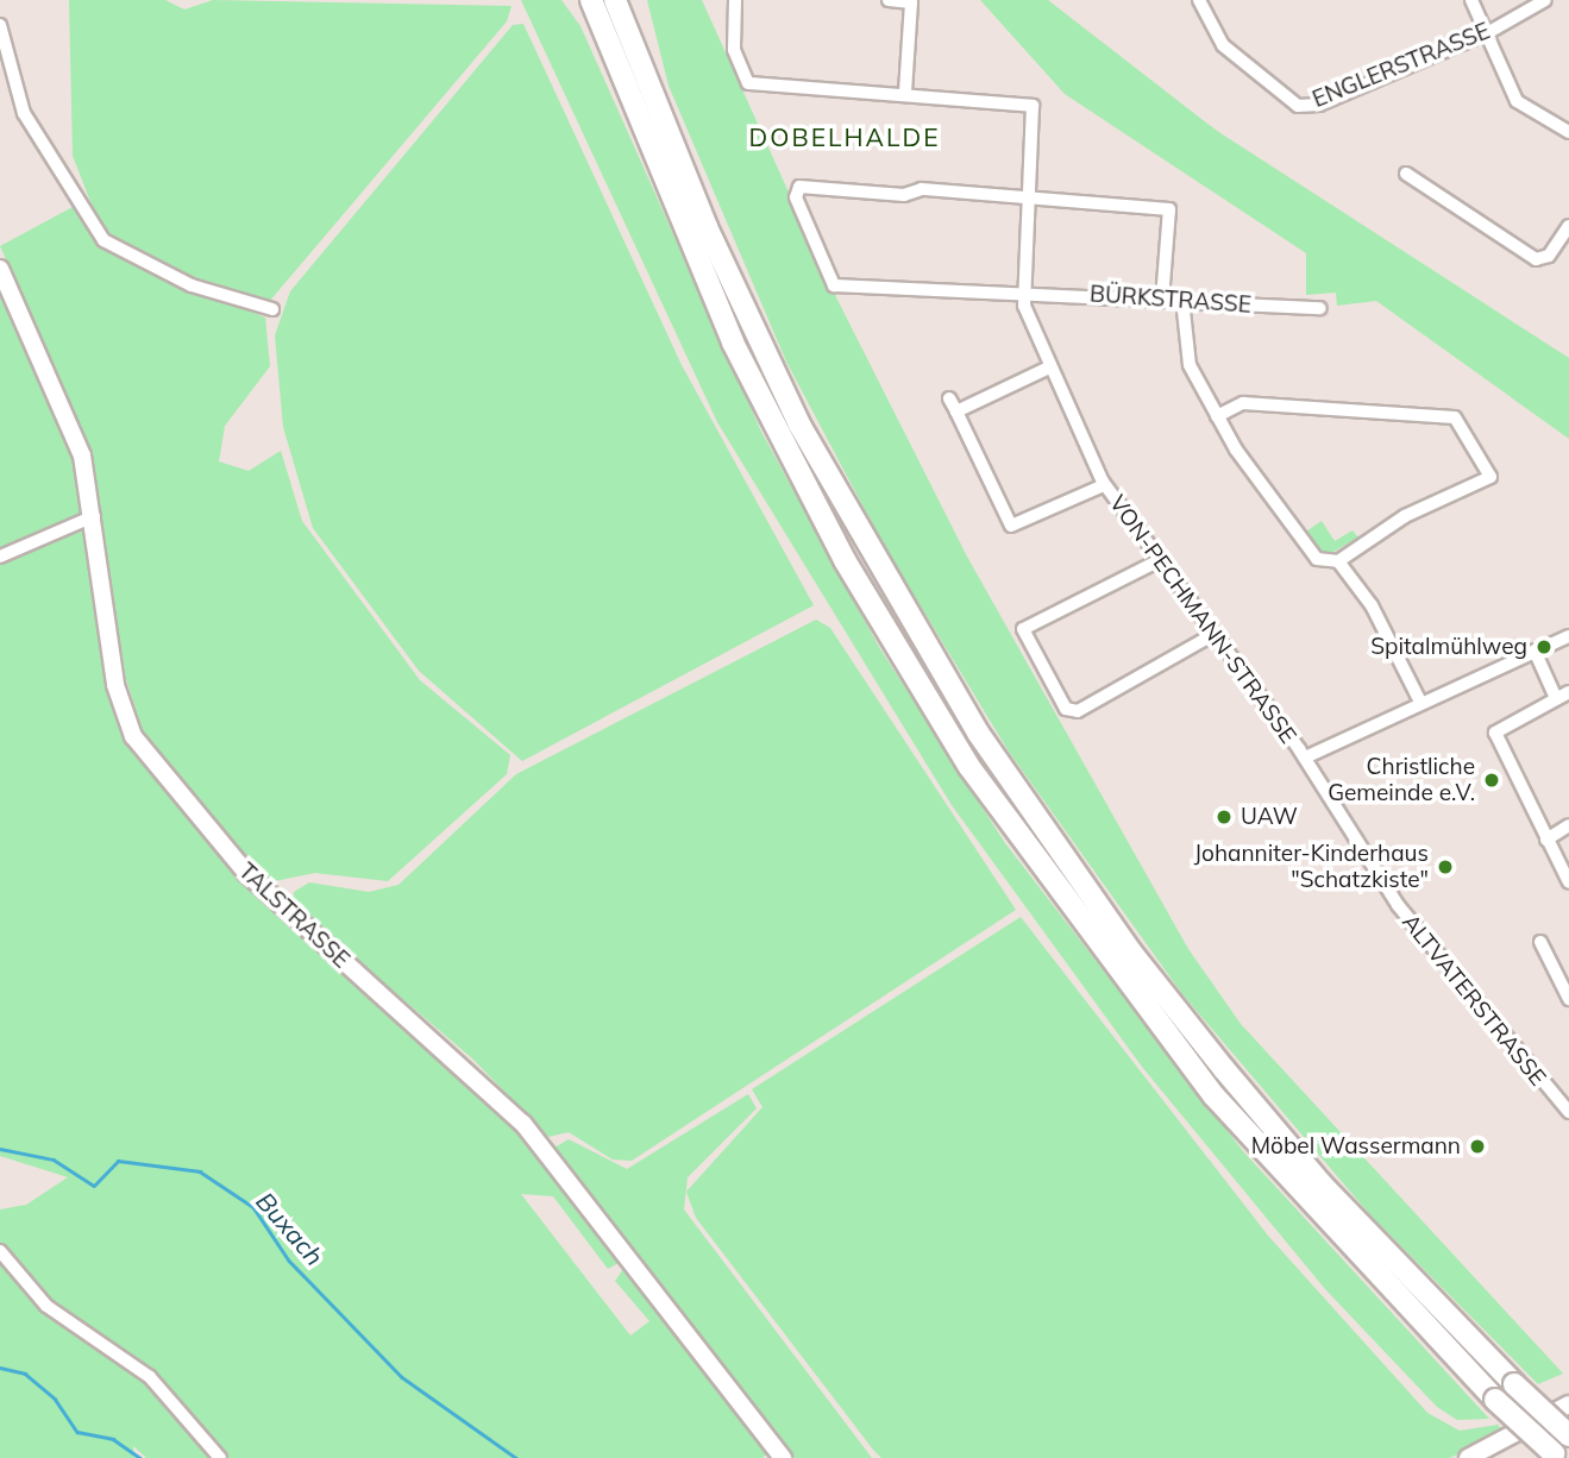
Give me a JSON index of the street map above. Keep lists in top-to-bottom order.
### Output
{
  "streets": {
    "street": [
      "ENGLERSTRASSE",
      "BÜRKSTRASSE",
      "VON-PECHMANN-STRASSE",
      "TALSTRASSE",
      "ALTVATERSTRASSE"
    ]
  },
  "crossings": [
    ["BÜRKSTRASSE", "VON-PECHMANN-STRASSE"],
    ["VON-PECHMANN-STRASSE", "ALTVATERSTRASSE"]
  ],
  "districts": ["DOBELHALDE"],
  "water": ["Buxach"],
  "places": [
    "Spitalmühlweg",
    "Christliche Gemeinde e.V.",
    "UAW",
    "Johanniter-Kinderhaus \"Schatzkiste\"",
    "Möbel Wassermann"
  ]
}
